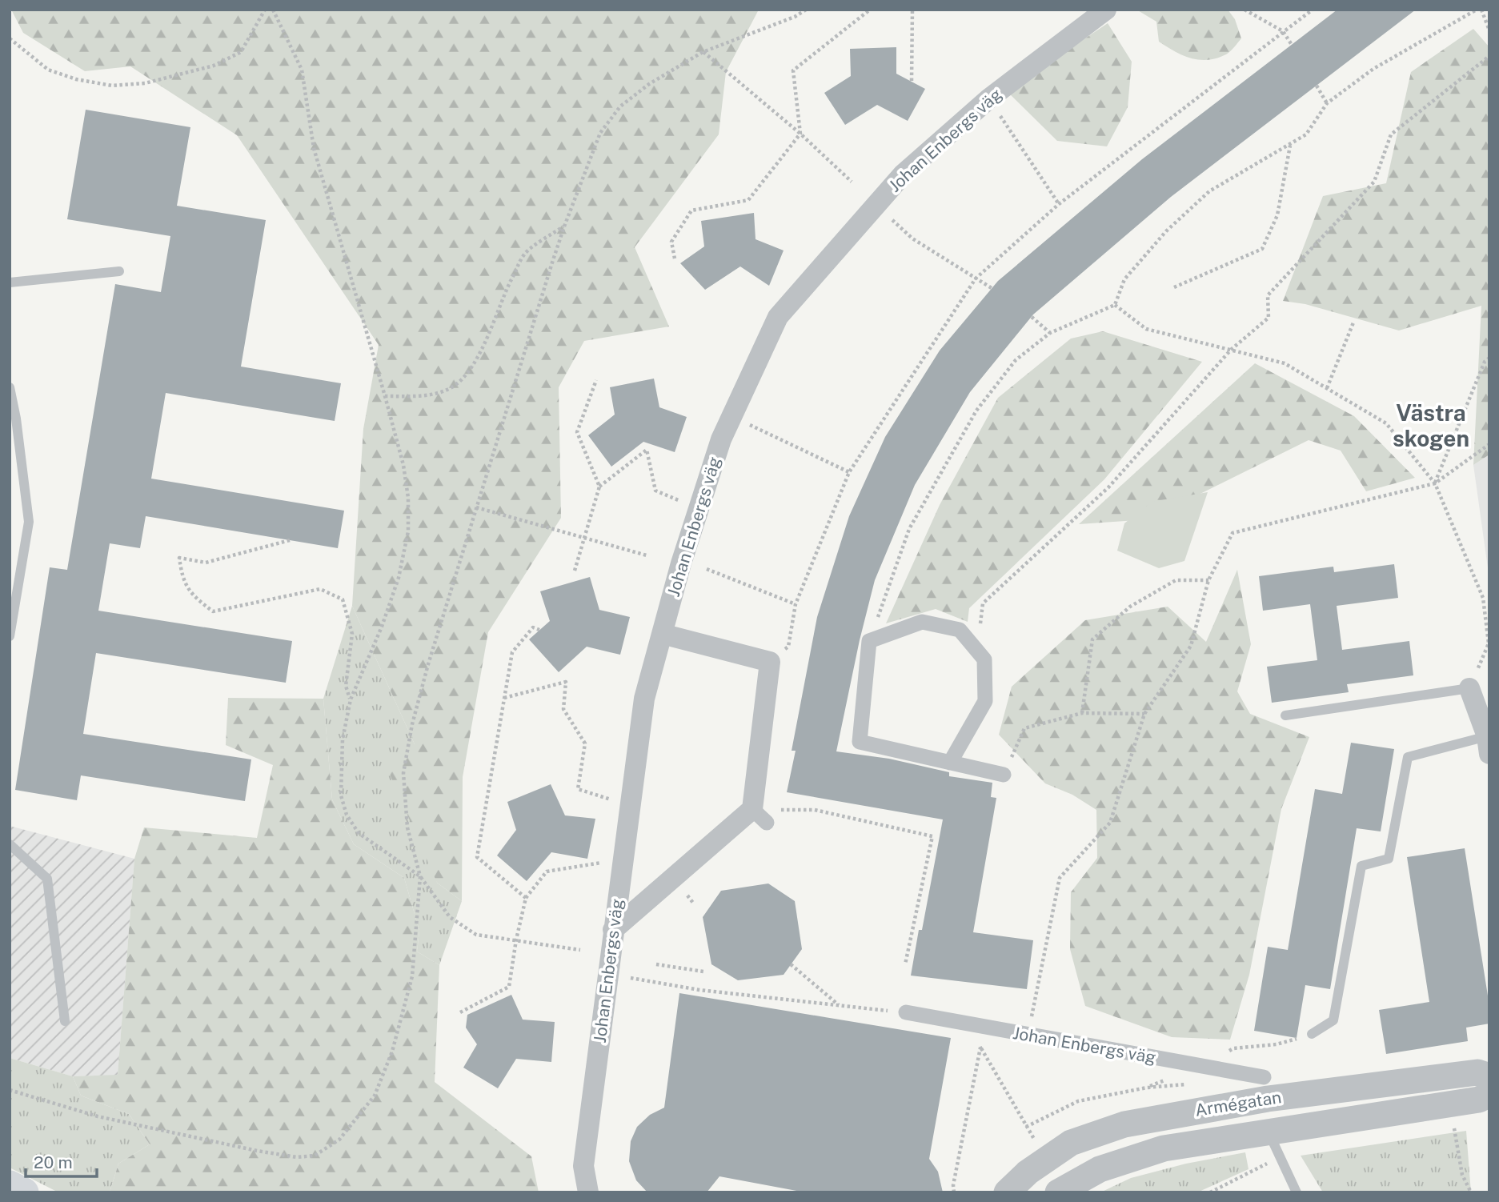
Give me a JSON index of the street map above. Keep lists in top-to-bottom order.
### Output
{
  "streets": {
    "street": ["Johan Enbergs väg", "Armégatan"]
  },
  "districts": ["Västra skogen"],
  "scale_bar": "20 m"
}
